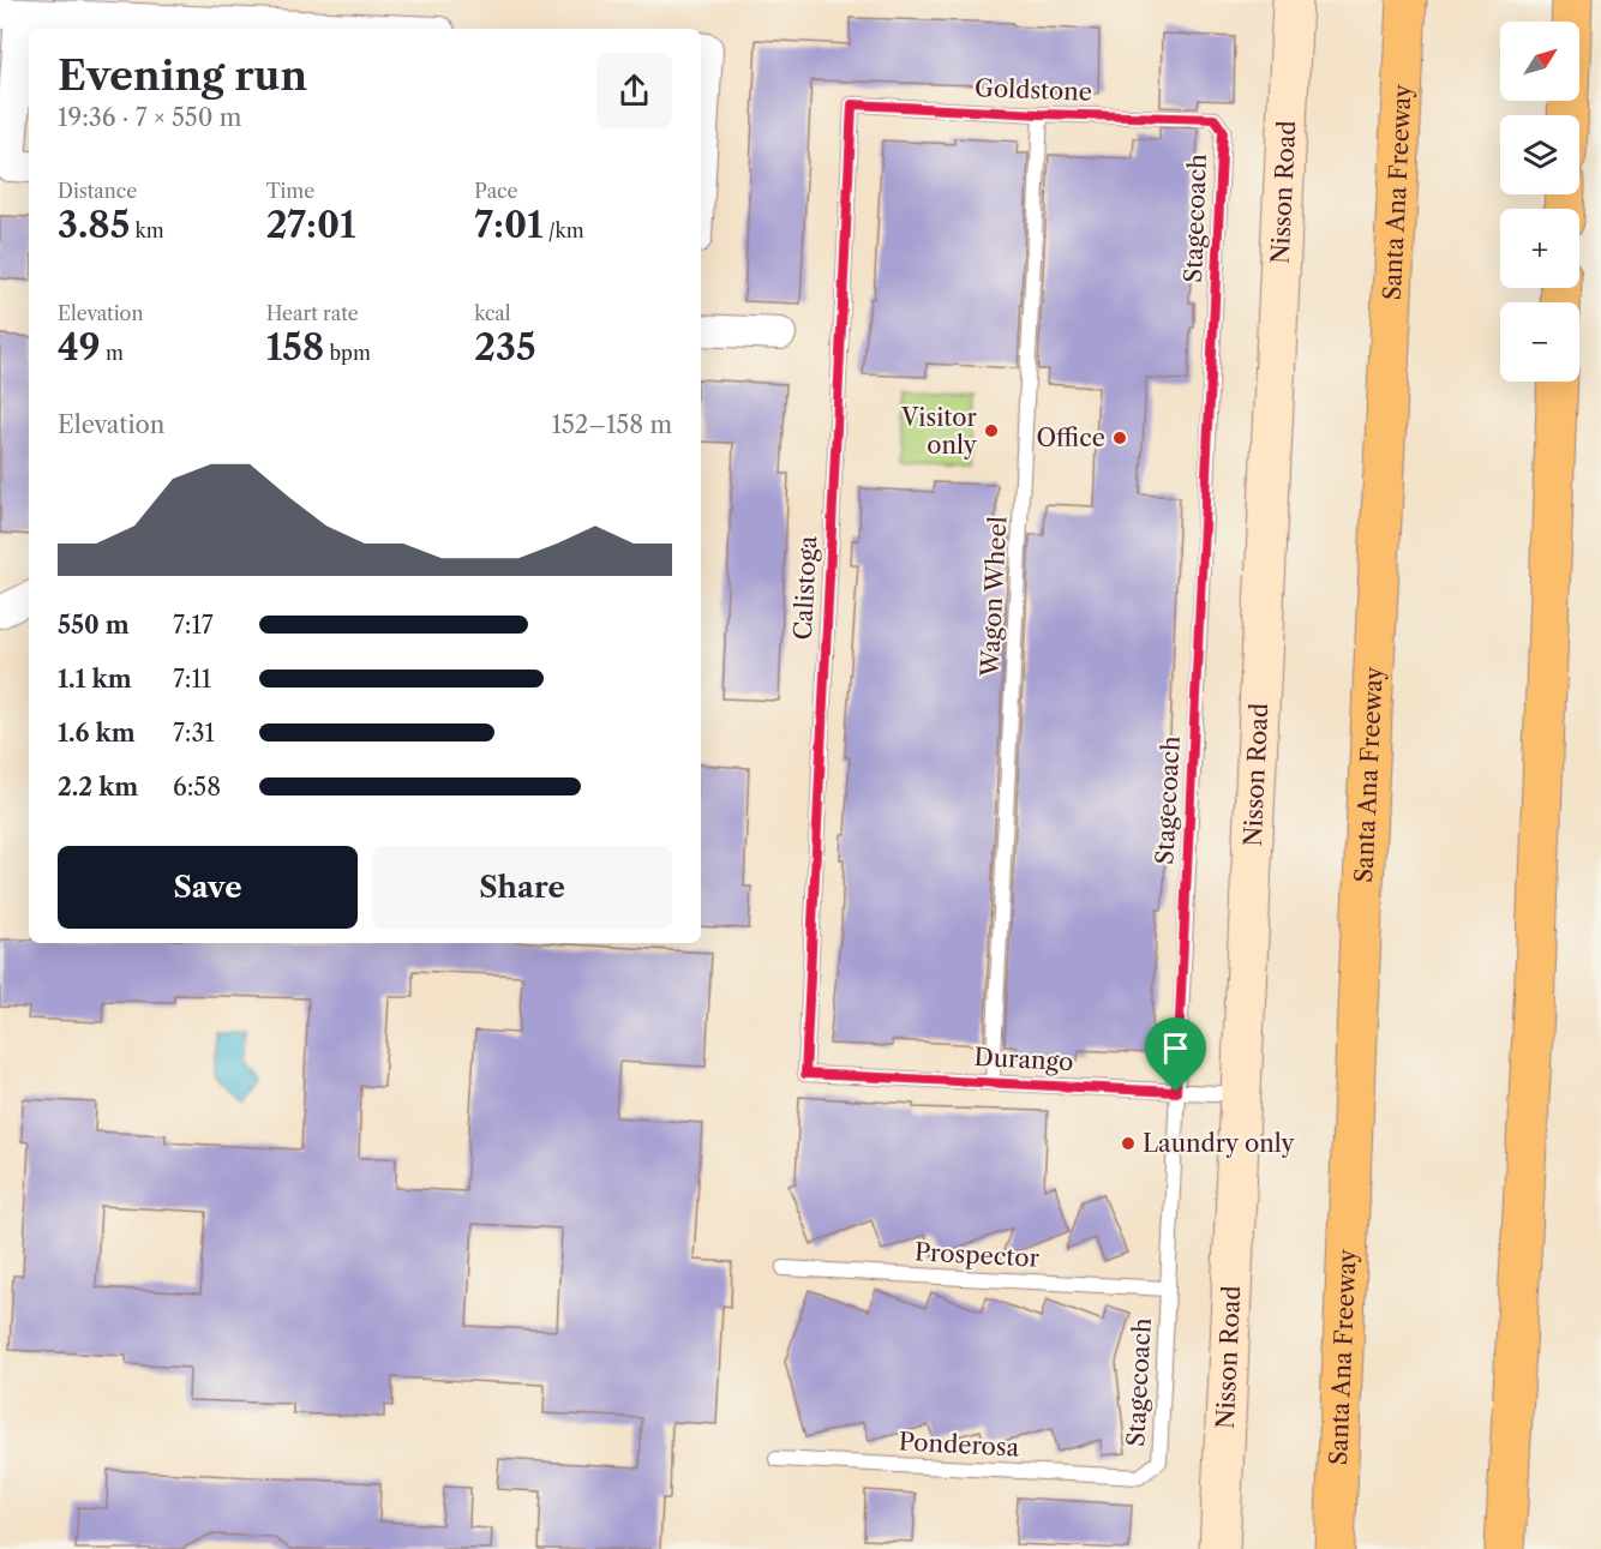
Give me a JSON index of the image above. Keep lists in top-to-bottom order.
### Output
{
  "streets": {
    "highway": ["Santa Ana Freeway"],
    "street": ["Nisson Road"],
    "lane": [
      "Goldstone",
      "Stagecoach",
      "Calistoga",
      "Wagon Wheel",
      "Durango",
      "Prospector",
      "Ponderosa"
    ]
  },
  "crossings": [
    ["Goldstone", "Stagecoach"],
    ["Goldstone", "Calistoga"],
    ["Goldstone", "Wagon Wheel"],
    ["Nisson Road", "Durango"],
    ["Stagecoach", "Durango"],
    ["Stagecoach", "Prospector"],
    ["Stagecoach", "Ponderosa"],
    ["Calistoga", "Durango"],
    ["Wagon Wheel", "Durango"]
  ],
  "places": ["Visitor only", "Office", "Laundry only"],
  "north": "top right",
  "page": {
    "map_buttons": ["+", "−"],
    "heading": ["Evening run", "19:36 · 7 × 550 m"],
    "stats": [
      ["Distance", "3.85 km"],
      ["Time", "27:01"],
      ["Pace", "7:01 /km"],
      ["Elevation", "49 m"],
      ["Heart rate", "158 bpm"],
      ["kcal", "235"]
    ],
    "chart": ["Elevation", "152–158 m"],
    "list": [
      {
        "name": "550 m",
        "note": "7:17"
      },
      {
        "name": "1.1 km",
        "note": "7:11"
      },
      {
        "name": "1.6 km",
        "note": "7:31"
      },
      {
        "name": "2.2 km",
        "note": "6:58"
      }
    ],
    "buttons": ["Save", "Share"]
  }
}
